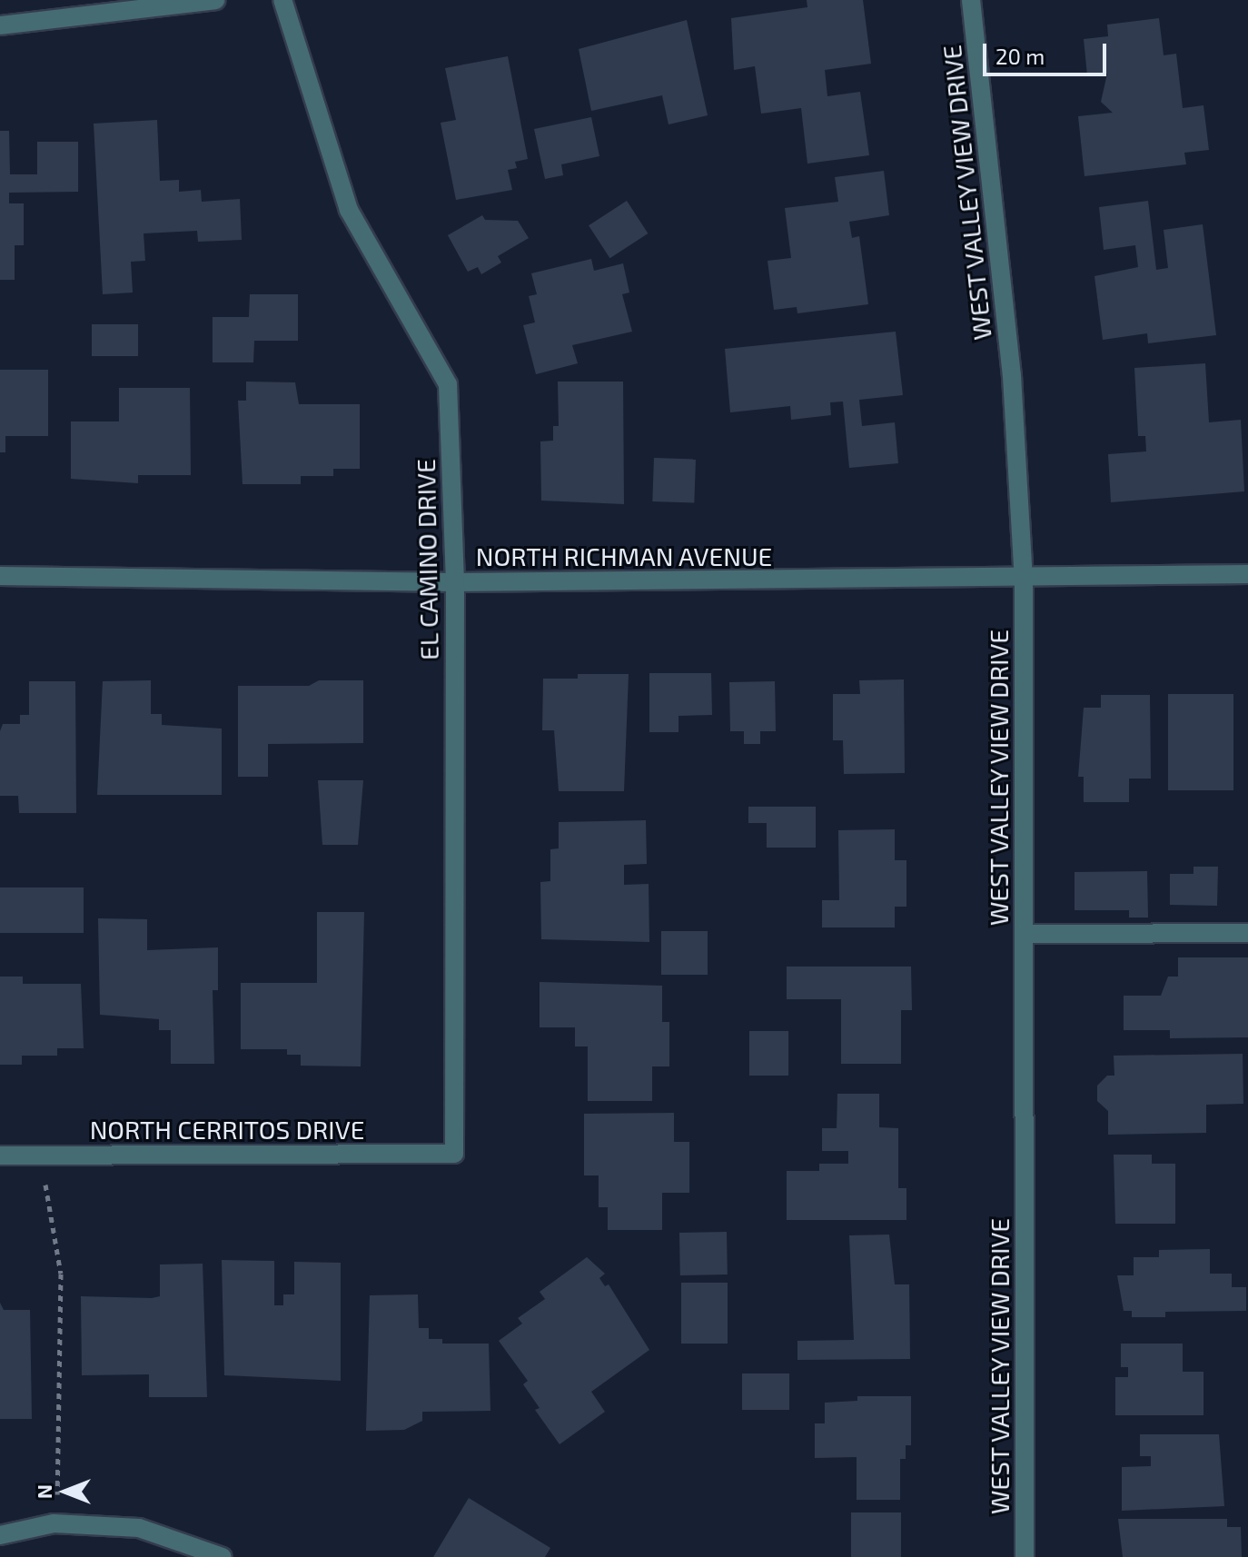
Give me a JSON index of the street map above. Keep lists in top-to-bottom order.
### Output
{
  "streets": {
    "street": [
      "WEST VALLEY VIEW DRIVE",
      "NORTH RICHMAN AVENUE",
      "EL CAMINO DRIVE",
      "NORTH CERRITOS DRIVE"
    ]
  },
  "crossings": [
    ["WEST VALLEY VIEW DRIVE", "NORTH RICHMAN AVENUE"],
    ["NORTH RICHMAN AVENUE", "EL CAMINO DRIVE"],
    ["EL CAMINO DRIVE", "NORTH CERRITOS DRIVE"]
  ],
  "scale_bar": "20 m",
  "north": "left"
}
